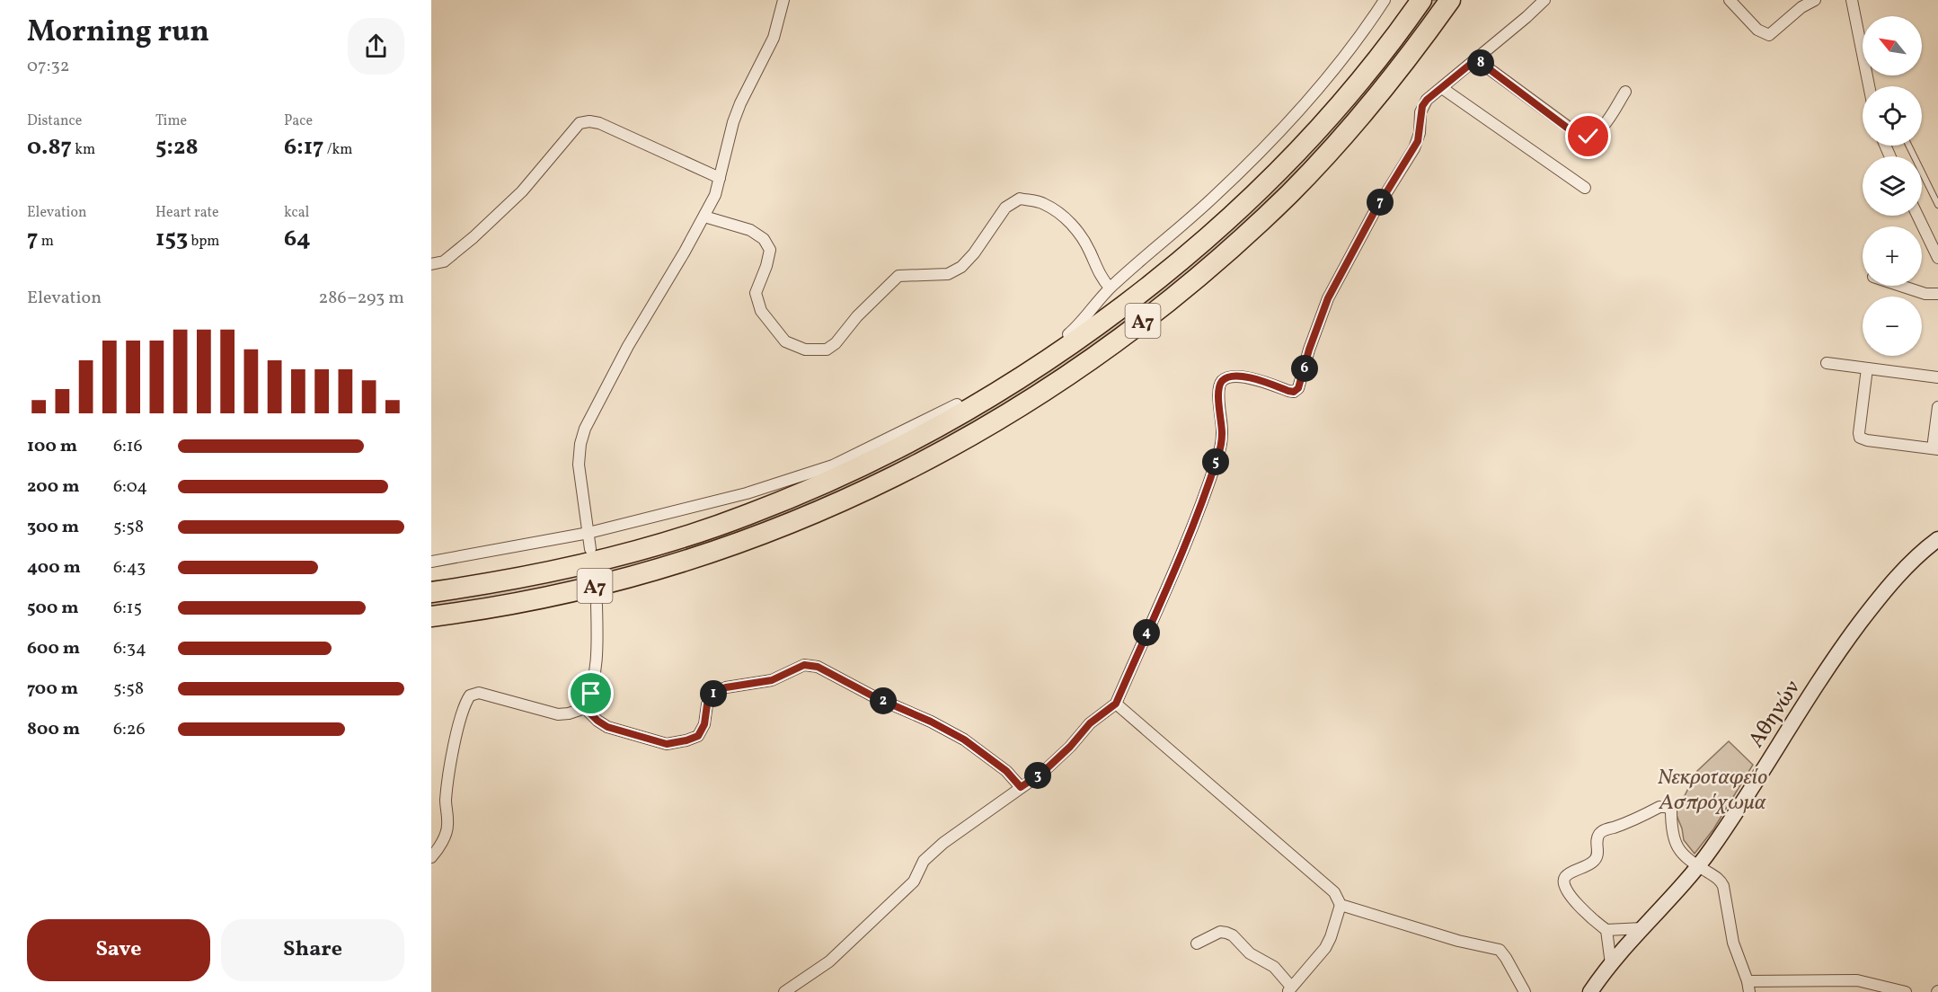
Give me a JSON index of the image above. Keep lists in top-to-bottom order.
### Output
{
  "streets": {
    "highway": ["Α7"],
    "main road": ["Αθηνών"]
  },
  "parks": ["Νεκροταφείο Ασπρόχωμα"],
  "north": "top left",
  "page": {
    "heading": ["Morning run", "07:32"],
    "map_buttons": ["+", "−"],
    "pins": [
      "8",
      "7",
      "6",
      "5",
      "4",
      "1",
      "2",
      "3"
    ],
    "stats": [
      ["Distance", "0.87 km"],
      ["Time", "5:28"],
      ["Pace", "6:17 /km"],
      ["Elevation", "7 m"],
      ["Heart rate", "153 bpm"],
      ["kcal", "64"]
    ],
    "chart": ["Elevation", "286–293 m"],
    "list": [
      {
        "name": "100 m",
        "note": "6:16"
      },
      {
        "name": "200 m",
        "note": "6:04"
      },
      {
        "name": "300 m",
        "note": "5:58"
      },
      {
        "name": "400 m",
        "note": "6:43"
      },
      {
        "name": "500 m",
        "note": "6:15"
      },
      {
        "name": "600 m",
        "note": "6:34"
      },
      {
        "name": "700 m",
        "note": "5:58"
      },
      {
        "name": "800 m",
        "note": "6:26"
      }
    ],
    "buttons": ["Save", "Share"]
  }
}
